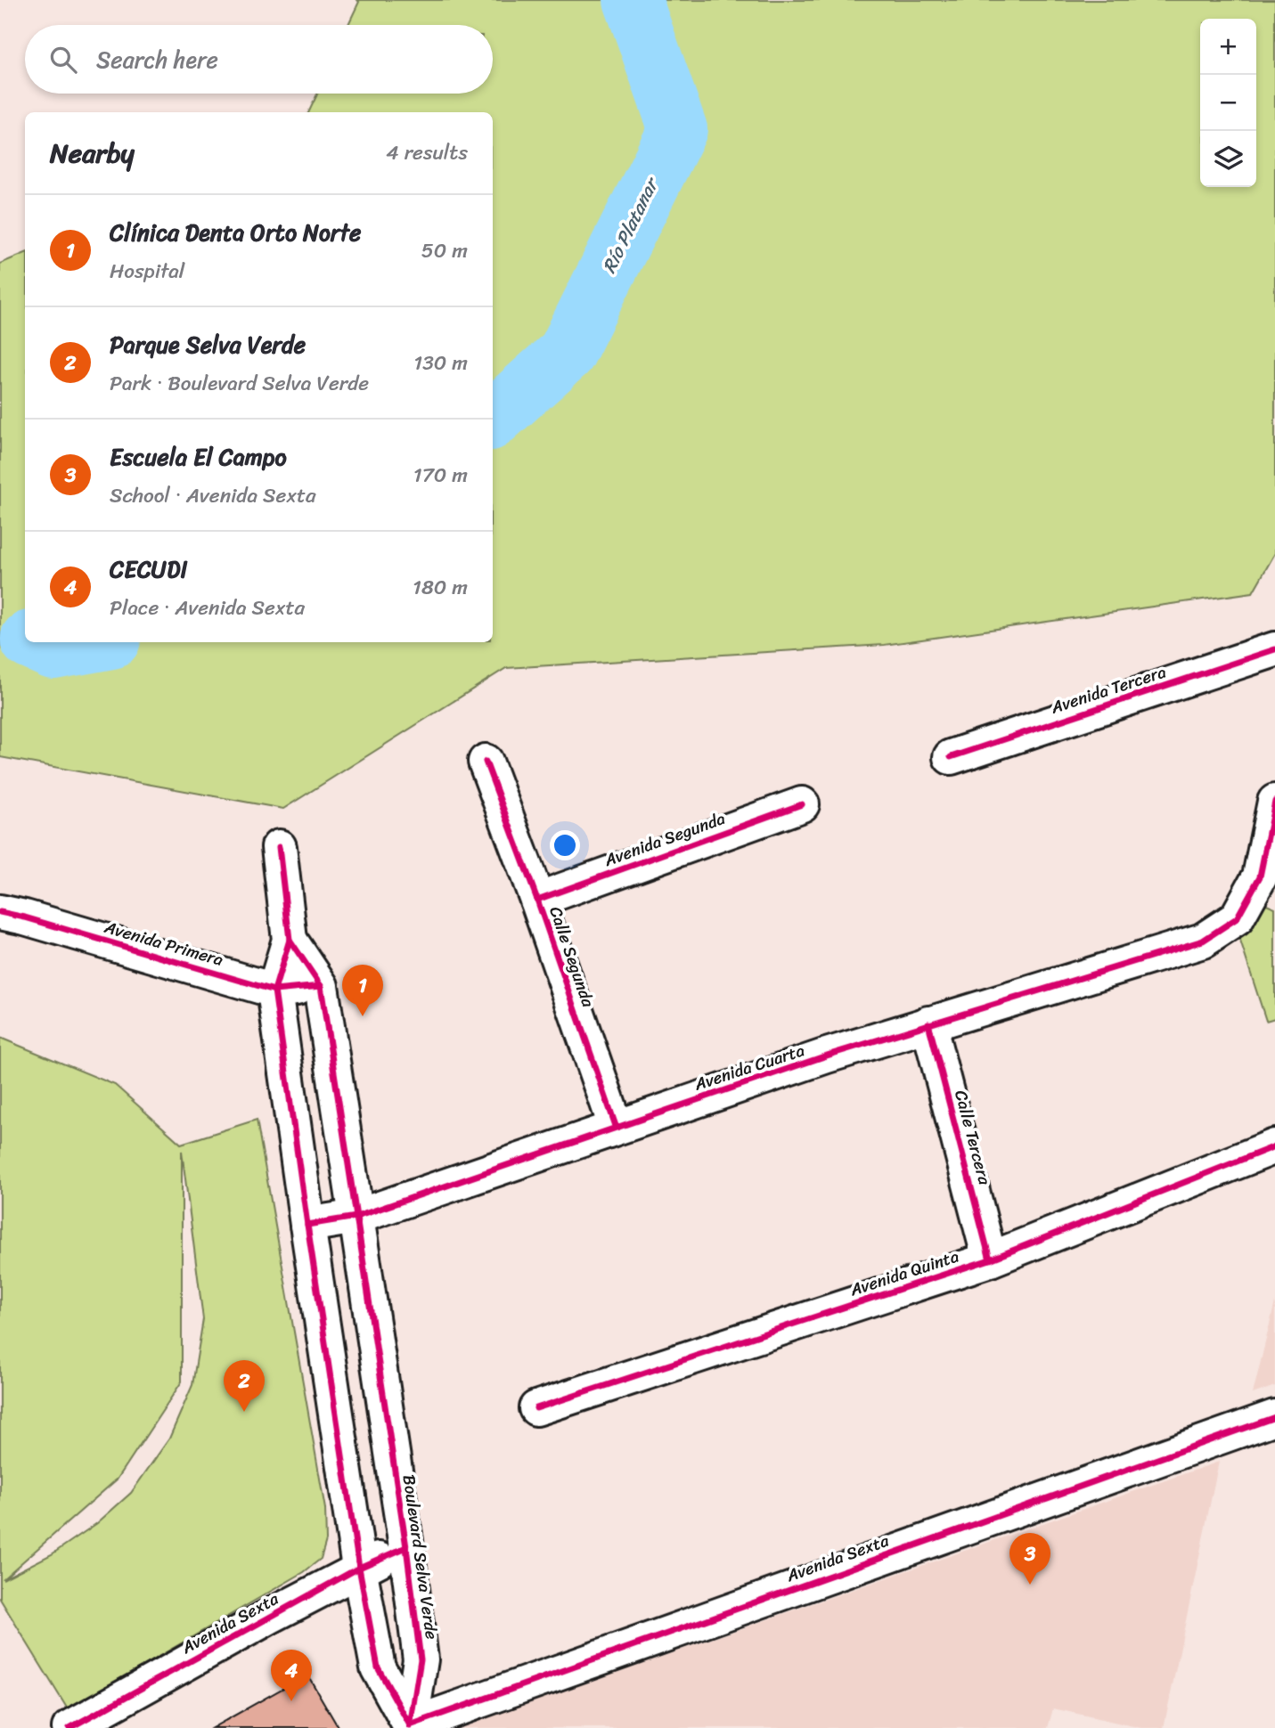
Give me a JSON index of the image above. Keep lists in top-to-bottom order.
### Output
{
  "streets": {
    "street": [
      "Avenida Tercera",
      "Avenida Segunda",
      "Avenida Primera",
      "Calle Segunda",
      "Avenida Cuarta",
      "Calle Tercera",
      "Avenida Quinta",
      "Boulevard Selva Verde",
      "Avenida Sexta"
    ]
  },
  "crossings": [
    ["Avenida Segunda", "Calle Segunda"],
    ["Avenida Primera", "Boulevard Selva Verde"],
    ["Calle Segunda", "Avenida Cuarta"],
    ["Avenida Cuarta", "Calle Tercera"],
    ["Avenida Cuarta", "Boulevard Selva Verde"],
    ["Calle Tercera", "Avenida Quinta"],
    ["Boulevard Selva Verde", "Avenida Sexta"]
  ],
  "water": ["Río Platanar"],
  "page": {
    "map_buttons": ["+", "−"],
    "search": "Search here",
    "heading": ["Nearby", "4 results"],
    "list": [
      {
        "mark": "1",
        "name": "Clínica Denta Orto Norte",
        "note": "Hospital",
        "value": "50 m"
      },
      {
        "mark": "2",
        "name": "Parque Selva Verde",
        "note": "Park · Boulevard Selva Verde",
        "value": "130 m"
      },
      {
        "mark": "3",
        "name": "Escuela El Campo",
        "note": "School · Avenida Sexta",
        "value": "170 m"
      },
      {
        "mark": "4",
        "name": "CECUDI",
        "note": "Place · Avenida Sexta",
        "value": "180 m"
      }
    ],
    "pins": [
      "1",
      "2",
      "3",
      "4"
    ]
  }
}
